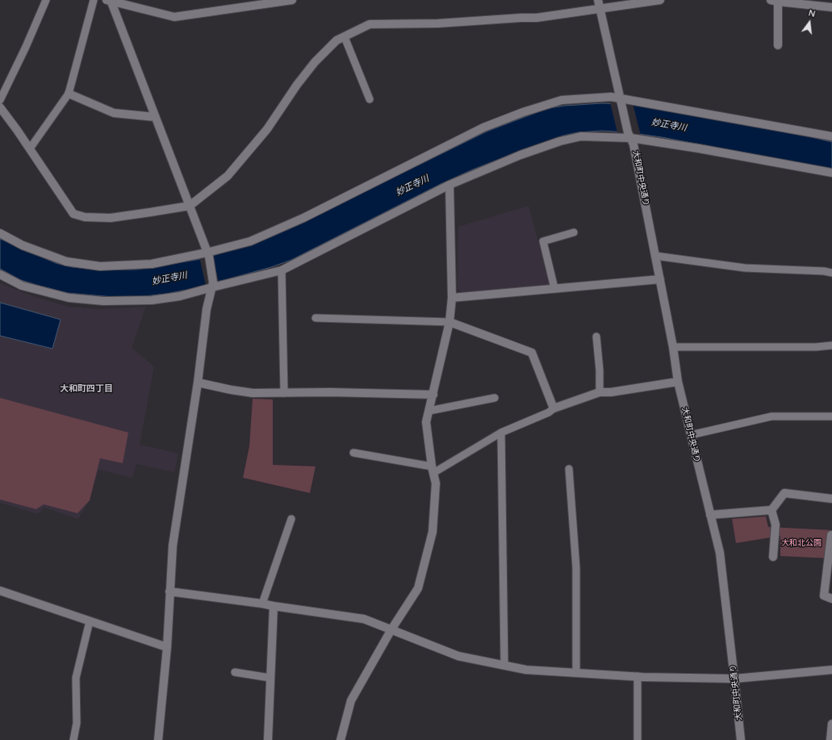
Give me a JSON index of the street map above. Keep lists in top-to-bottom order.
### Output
{
  "streets": {
    "street": ["大和町中央通り"]
  },
  "districts": ["大和町四丁目"],
  "water": ["妙正寺川"],
  "parks": ["大和北公園"],
  "north": "top"
}
